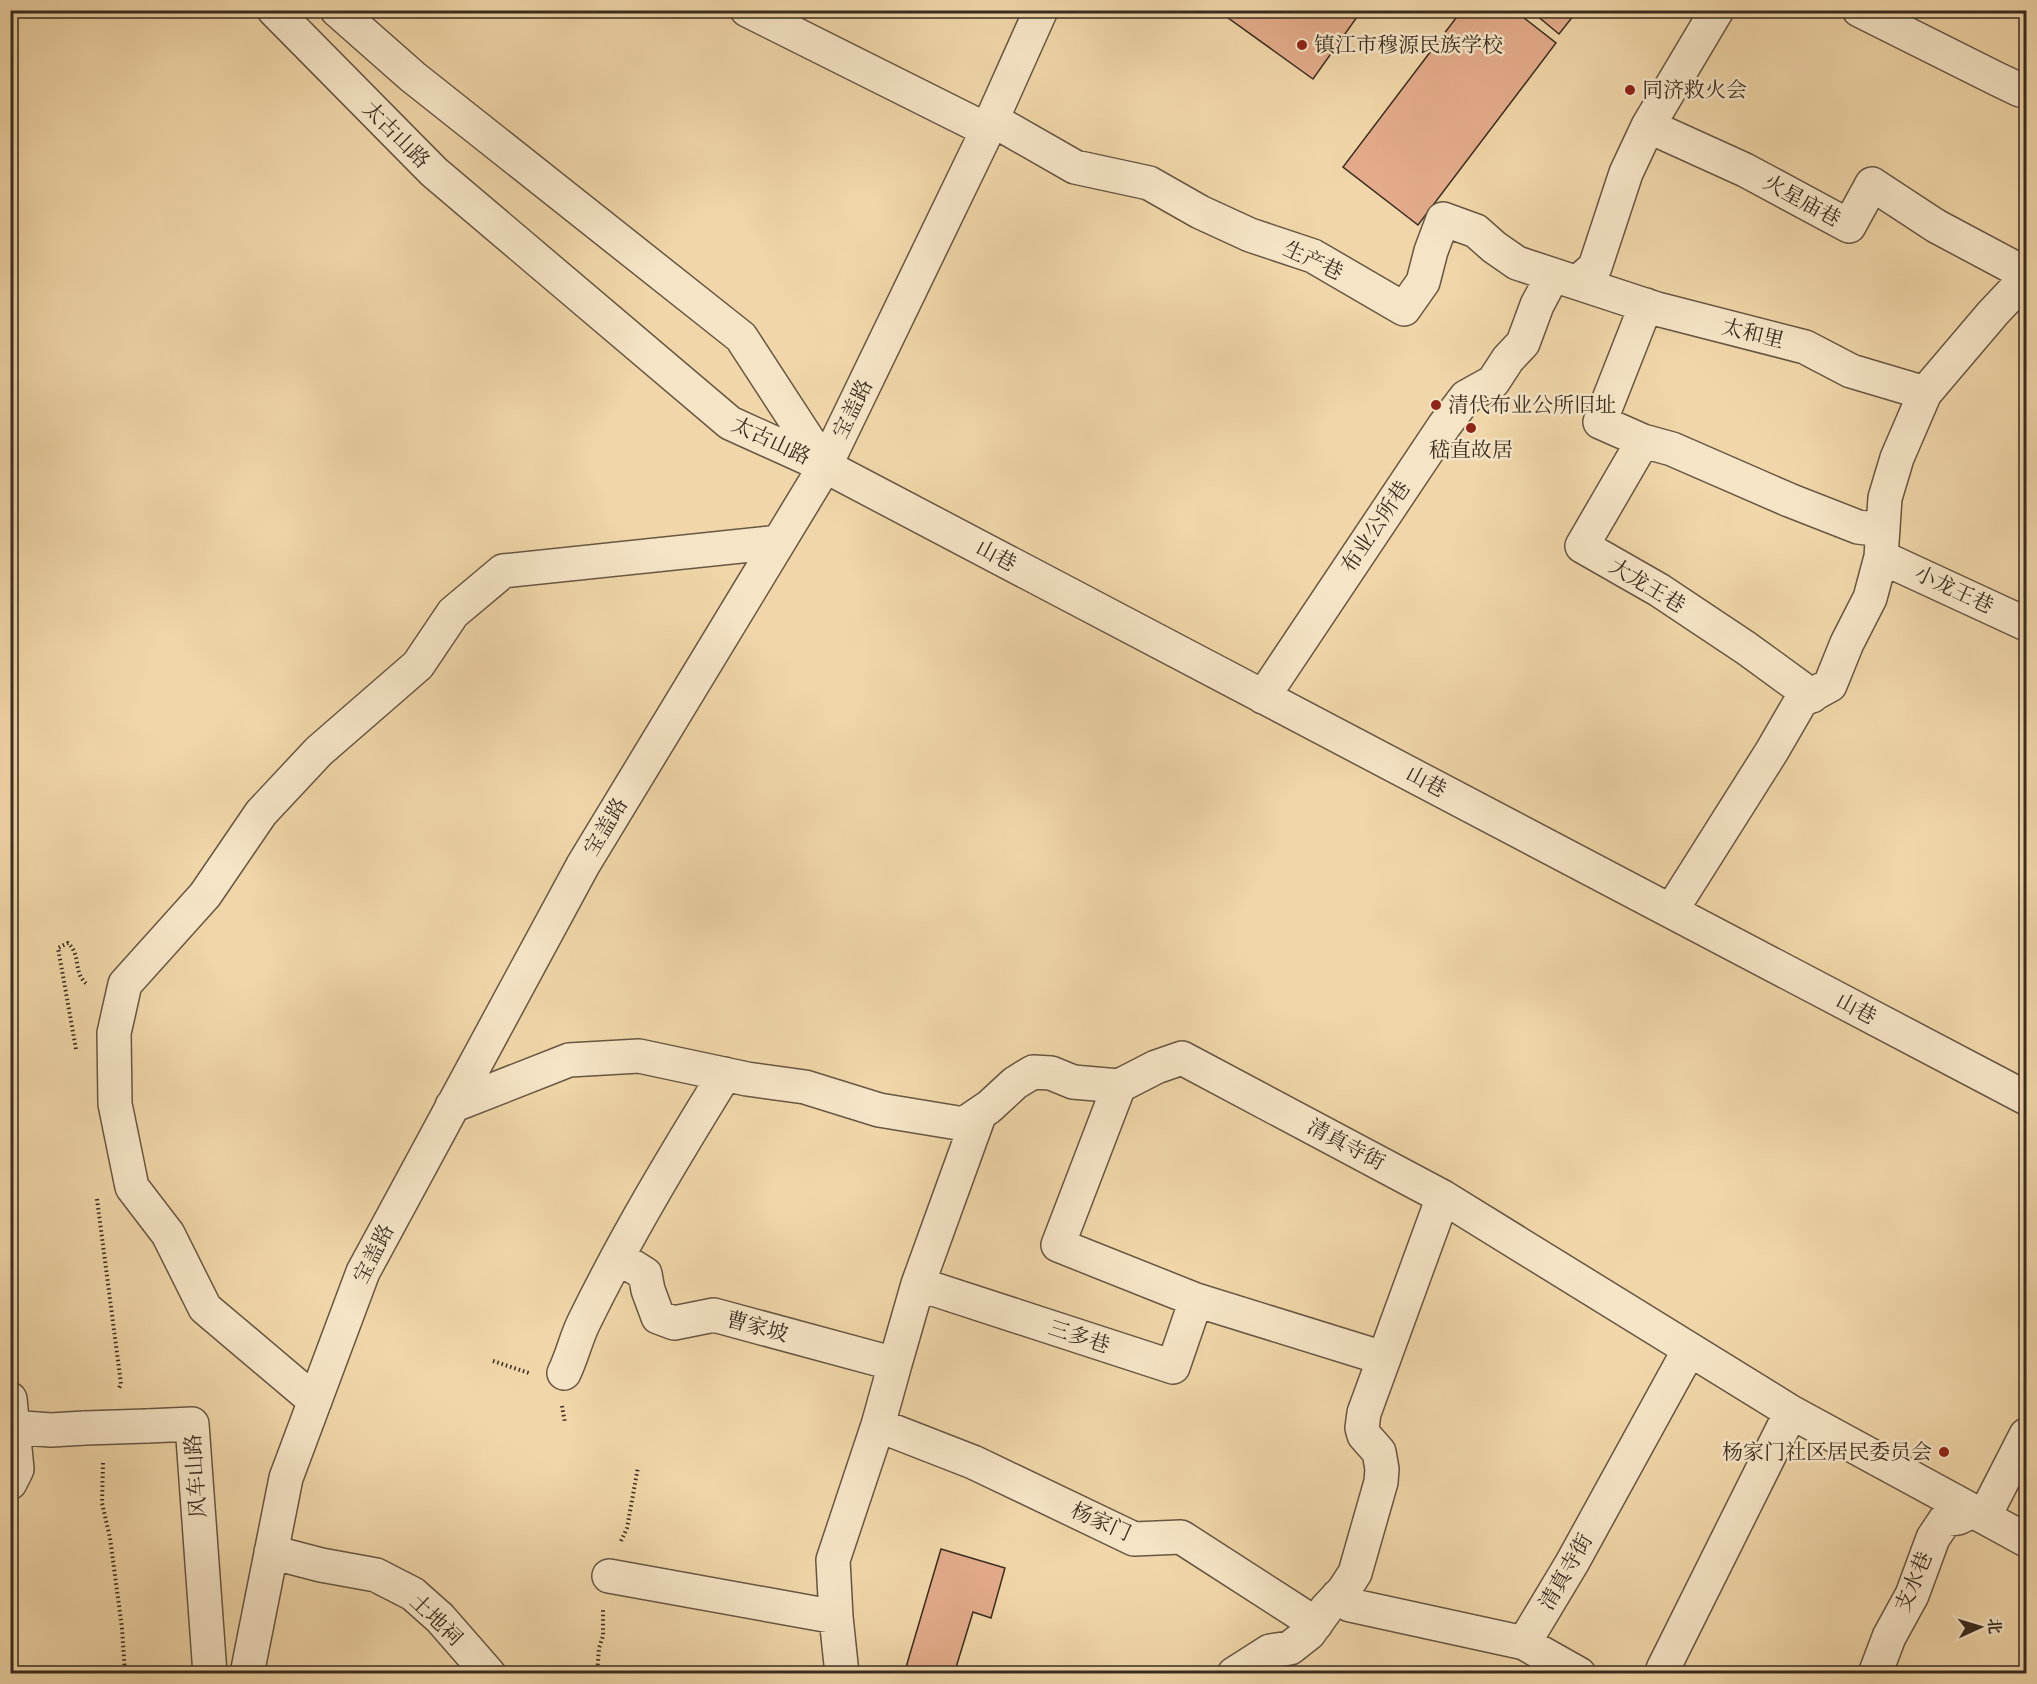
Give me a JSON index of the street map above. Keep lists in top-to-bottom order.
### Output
{
  "streets": {
    "street": [
      "太古山路",
      "火星庙巷",
      "生产巷",
      "太和里",
      "宝盖路",
      "布业公所巷",
      "山巷",
      "大龙王巷",
      "小龙王巷",
      "清真寺街",
      "曹家坡",
      "三多巷",
      "风车山路",
      "杨家门",
      "支水巷",
      "土地祠"
    ]
  },
  "crossings": [
    ["太古山路", "宝盖路"],
    ["太古山路", "山巷"],
    ["生产巷", "太和里"],
    ["生产巷", "宝盖路"],
    ["生产巷", "布业公所巷"],
    ["太和里", "布业公所巷"],
    ["宝盖路", "山巷"],
    ["宝盖路", "土地祠"],
    ["布业公所巷", "山巷"],
    ["清真寺街", "支水巷"]
  ],
  "places": [
    "镇江市穆源民族学校",
    "同济救火会",
    "清代布业公所旧址",
    "嵇直故居",
    "杨家门社区居民委员会"
  ],
  "north": "right"
}
